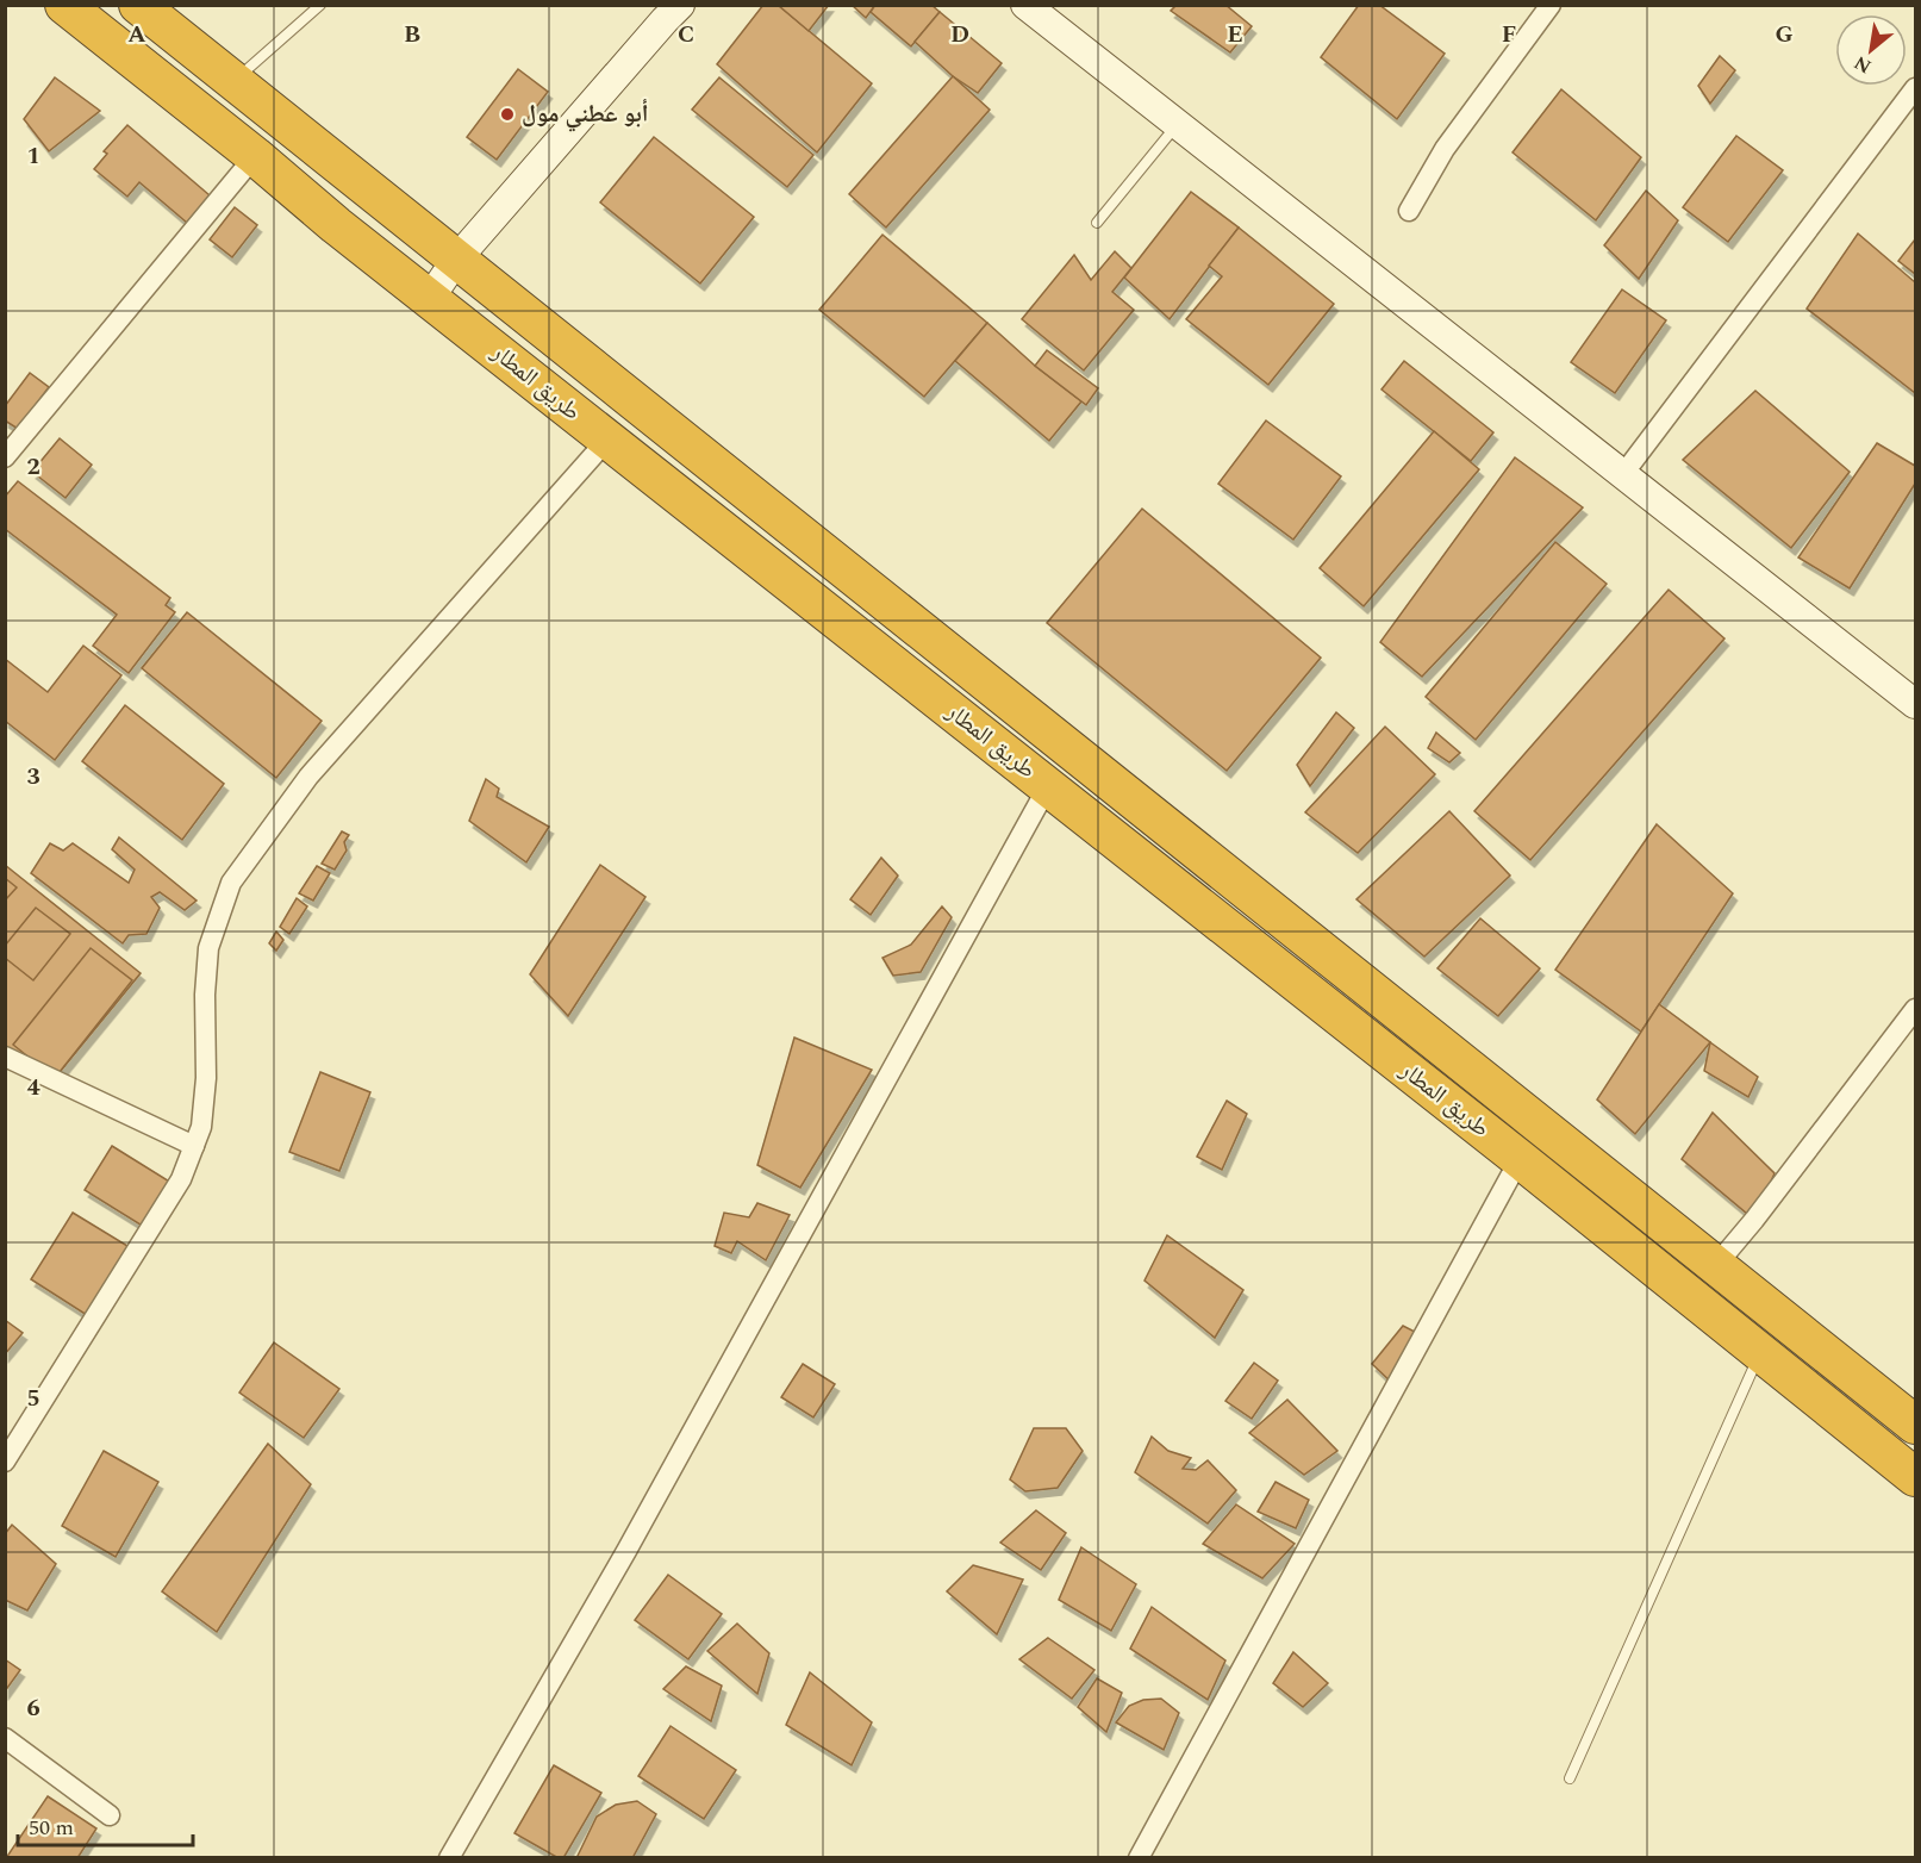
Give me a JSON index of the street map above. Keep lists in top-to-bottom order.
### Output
{
  "streets": {
    "highway": ["طريق المطار"]
  },
  "places": ["أبو عطني مول"],
  "scale_bar": "50 m",
  "north": "bottom left",
  "grid": {
    "columns": [
      "A",
      "B",
      "C",
      "D",
      "E",
      "F",
      "G"
    ],
    "rows": [
      "1",
      "2",
      "3",
      "4",
      "5",
      "6"
    ]
  }
}
